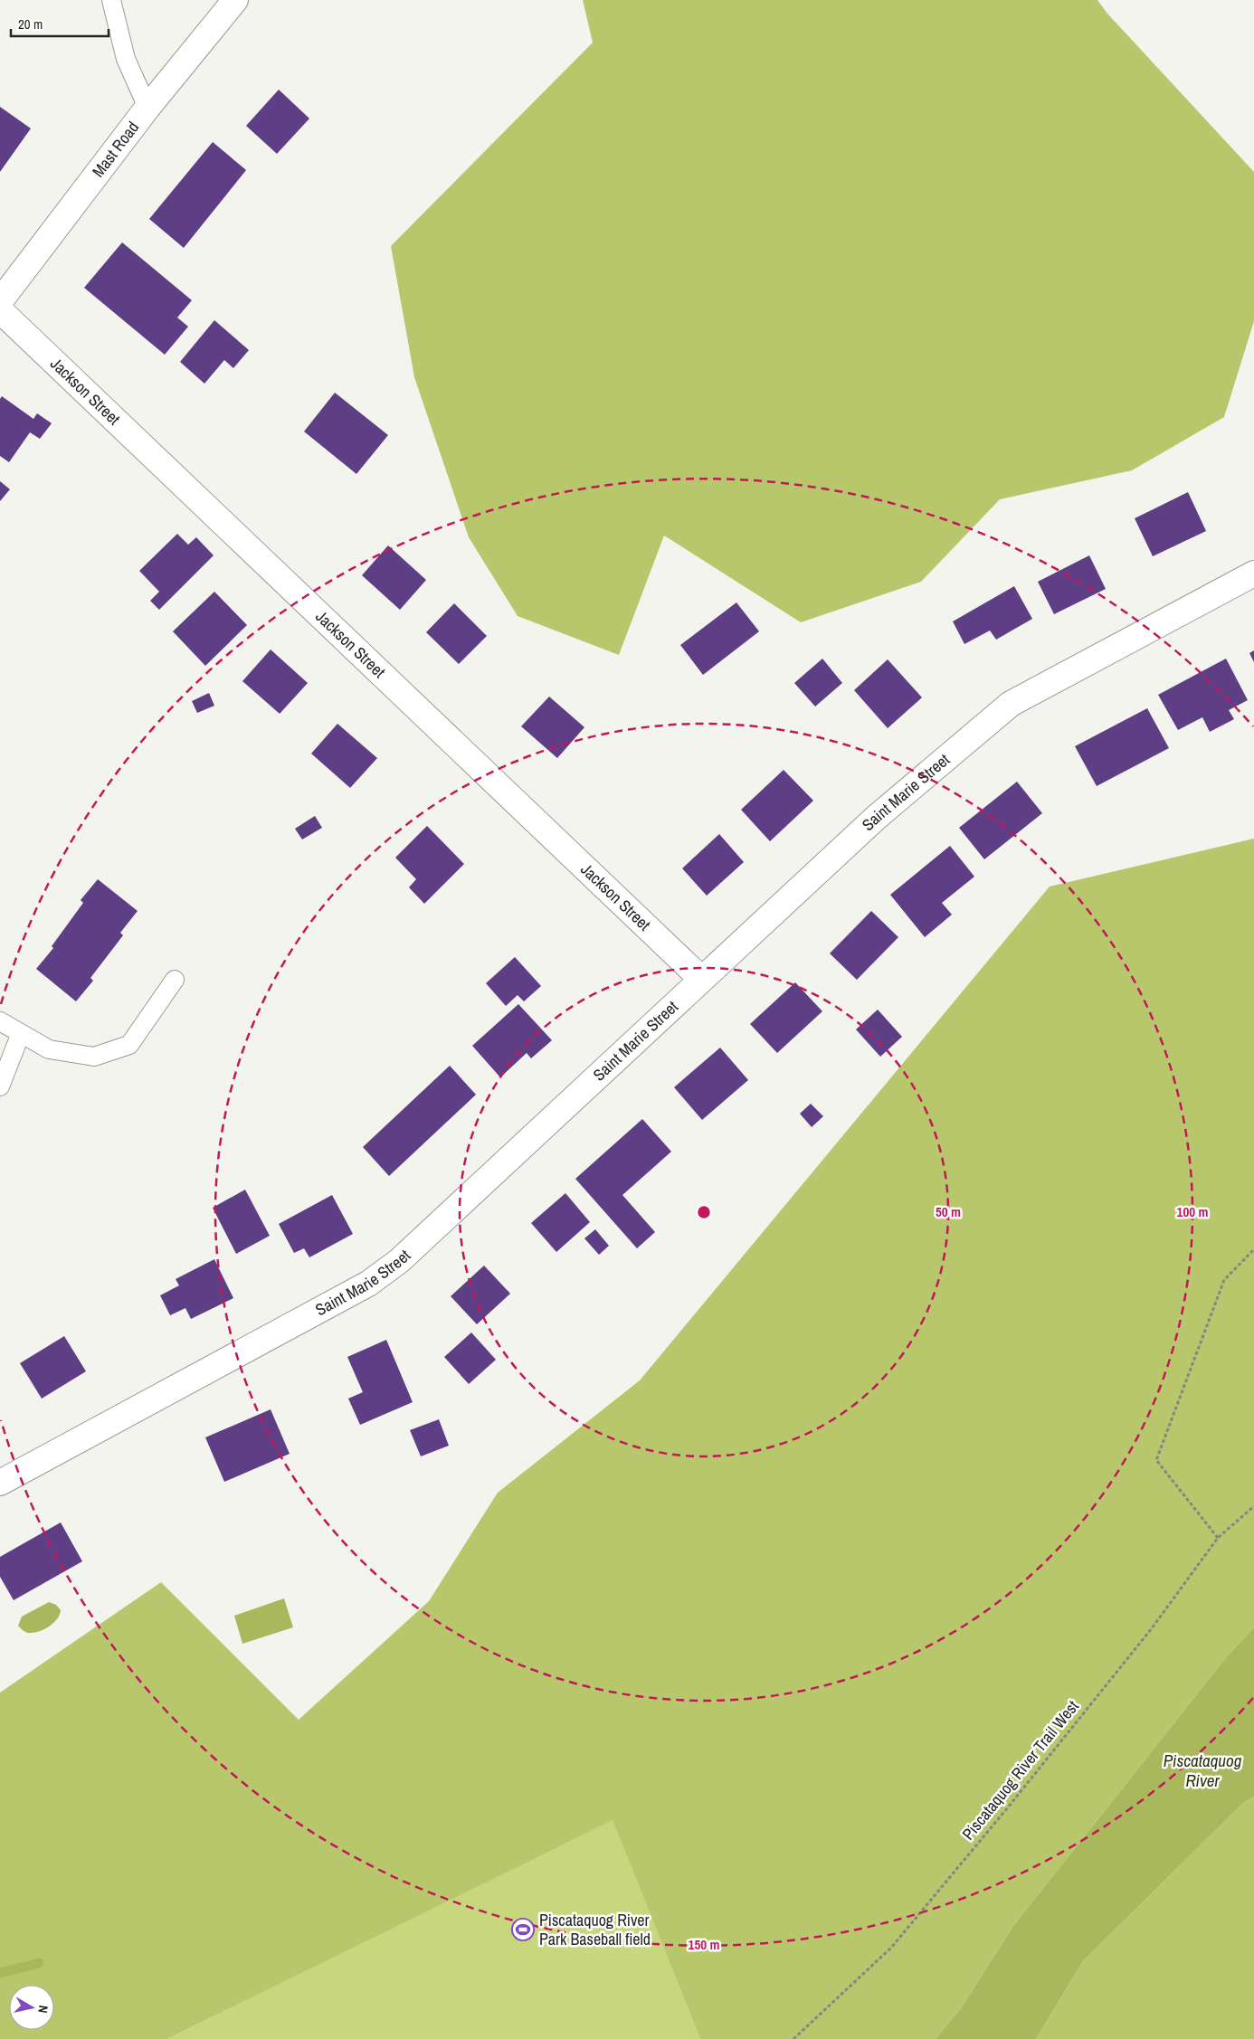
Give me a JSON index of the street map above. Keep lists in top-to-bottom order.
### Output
{
  "streets": {
    "street": ["Mast Road", "Jackson Street", "Saint Marie Street"],
    "path": ["Piscataquog River Trail West"]
  },
  "crossings": [
    ["Jackson Street", "Saint Marie Street"]
  ],
  "water": ["Piscataquog River"],
  "places": {
    "sports": ["Piscataquog River Park Baseball field"]
  },
  "scale_bar": "20 m",
  "north": "right",
  "rings": ["50 m", "100 m", "150 m"]
}
